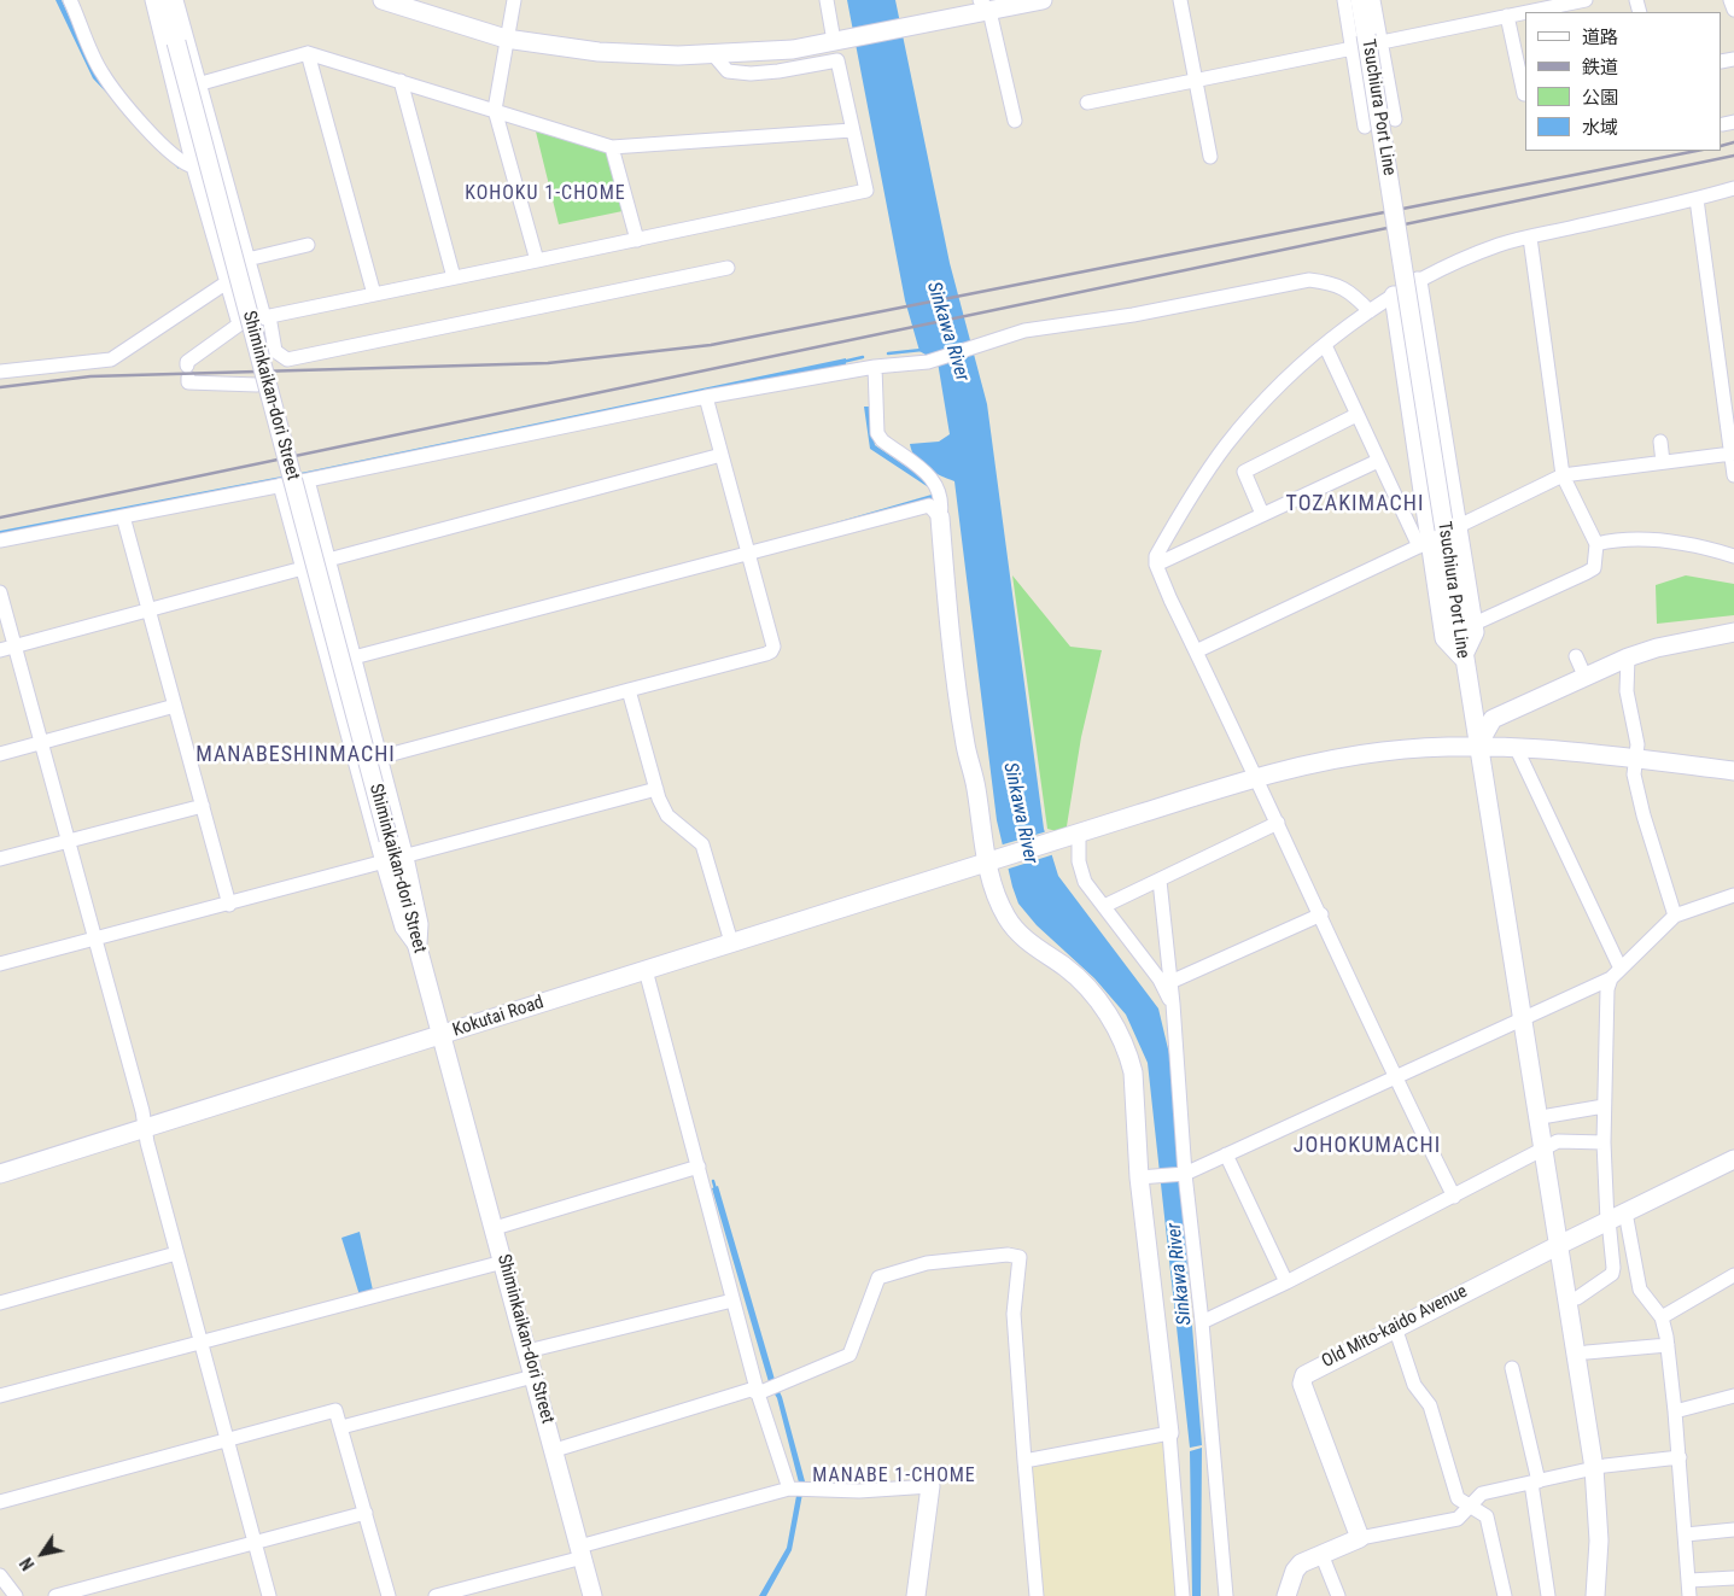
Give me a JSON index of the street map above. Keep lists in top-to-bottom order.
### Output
{
  "streets": {
    "street": [
      "Tsuchiura Port Line",
      "Shiminkaikan-dori Street",
      "Kokutai Road",
      "Old Mito-kaido Avenue"
    ]
  },
  "crossings": [
    ["Tsuchiura Port Line", "Kokutai Road"],
    ["Tsuchiura Port Line", "Old Mito-kaido Avenue"],
    ["Shiminkaikan-dori Street", "Kokutai Road"]
  ],
  "districts": [
    "KOHOKU 1-CHOME",
    "TOZAKIMACHI",
    "MANABESHINMACHI",
    "JOHOKUMACHI",
    "MANABE 1-CHOME"
  ],
  "water": ["Sinkawa River"],
  "legend": [
    "道路",
    "鉄道",
    "公園",
    "水域"
  ],
  "north": "bottom left"
}
